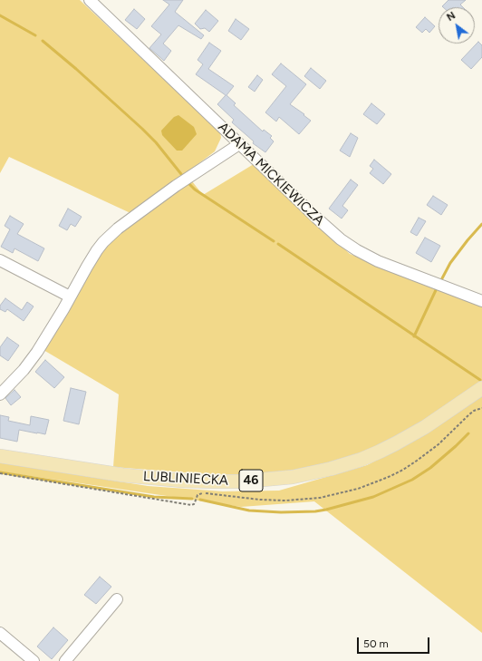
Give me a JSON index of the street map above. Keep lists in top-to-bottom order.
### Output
{
  "streets": {
    "main road": ["LUBLINIECKA", "46"],
    "street": ["ADAMA MICKIEWICZA"]
  },
  "scale_bar": "50 m",
  "north": "top left"
}
